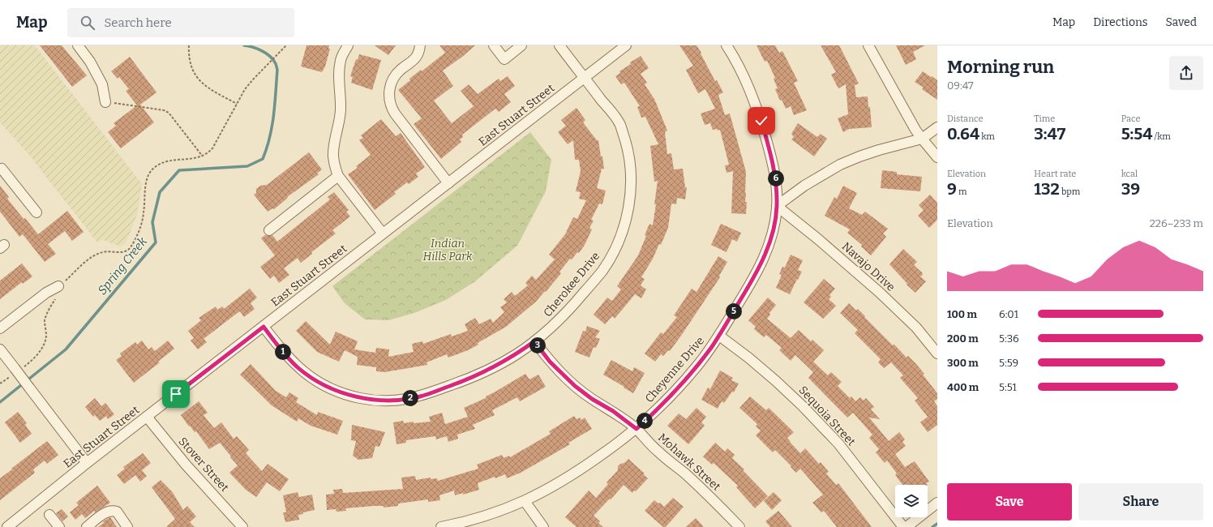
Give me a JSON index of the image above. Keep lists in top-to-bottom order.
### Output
{
  "streets": {
    "street": [
      "East Stuart Street",
      "Navajo Drive",
      "Cherokee Drive",
      "Cheyenne Drive",
      "Sequoia Street",
      "Mohawk Street",
      "Stover Street"
    ]
  },
  "crossings": [
    ["East Stuart Street", "Cherokee Drive"],
    ["East Stuart Street", "Stover Street"],
    ["Navajo Drive", "Cheyenne Drive"],
    ["Cherokee Drive", "Mohawk Street"],
    ["Cheyenne Drive", "Sequoia Street"],
    ["Cheyenne Drive", "Mohawk Street"]
  ],
  "water": ["Spring Creek"],
  "parks": ["Indian Hills Park"],
  "page": {
    "header": "Map",
    "search": "Search here",
    "nav": ["Map", "Directions", "Saved"],
    "heading": ["Morning run", "09:47"],
    "stats": [
      ["Distance", "0.64 km"],
      ["Time", "3:47"],
      ["Pace", "5:54 /km"],
      ["Elevation", "9 m"],
      ["Heart rate", "132 bpm"],
      ["kcal", "39"]
    ],
    "pins": [
      "6",
      "5",
      "3",
      "1",
      "2",
      "4"
    ],
    "chart": ["Elevation", "226–233 m"],
    "list": [
      {
        "name": "100 m",
        "note": "6:01"
      },
      {
        "name": "200 m",
        "note": "5:36"
      },
      {
        "name": "300 m",
        "note": "5:59"
      },
      {
        "name": "400 m",
        "note": "5:51"
      }
    ],
    "buttons": ["Save", "Share"]
  }
}
